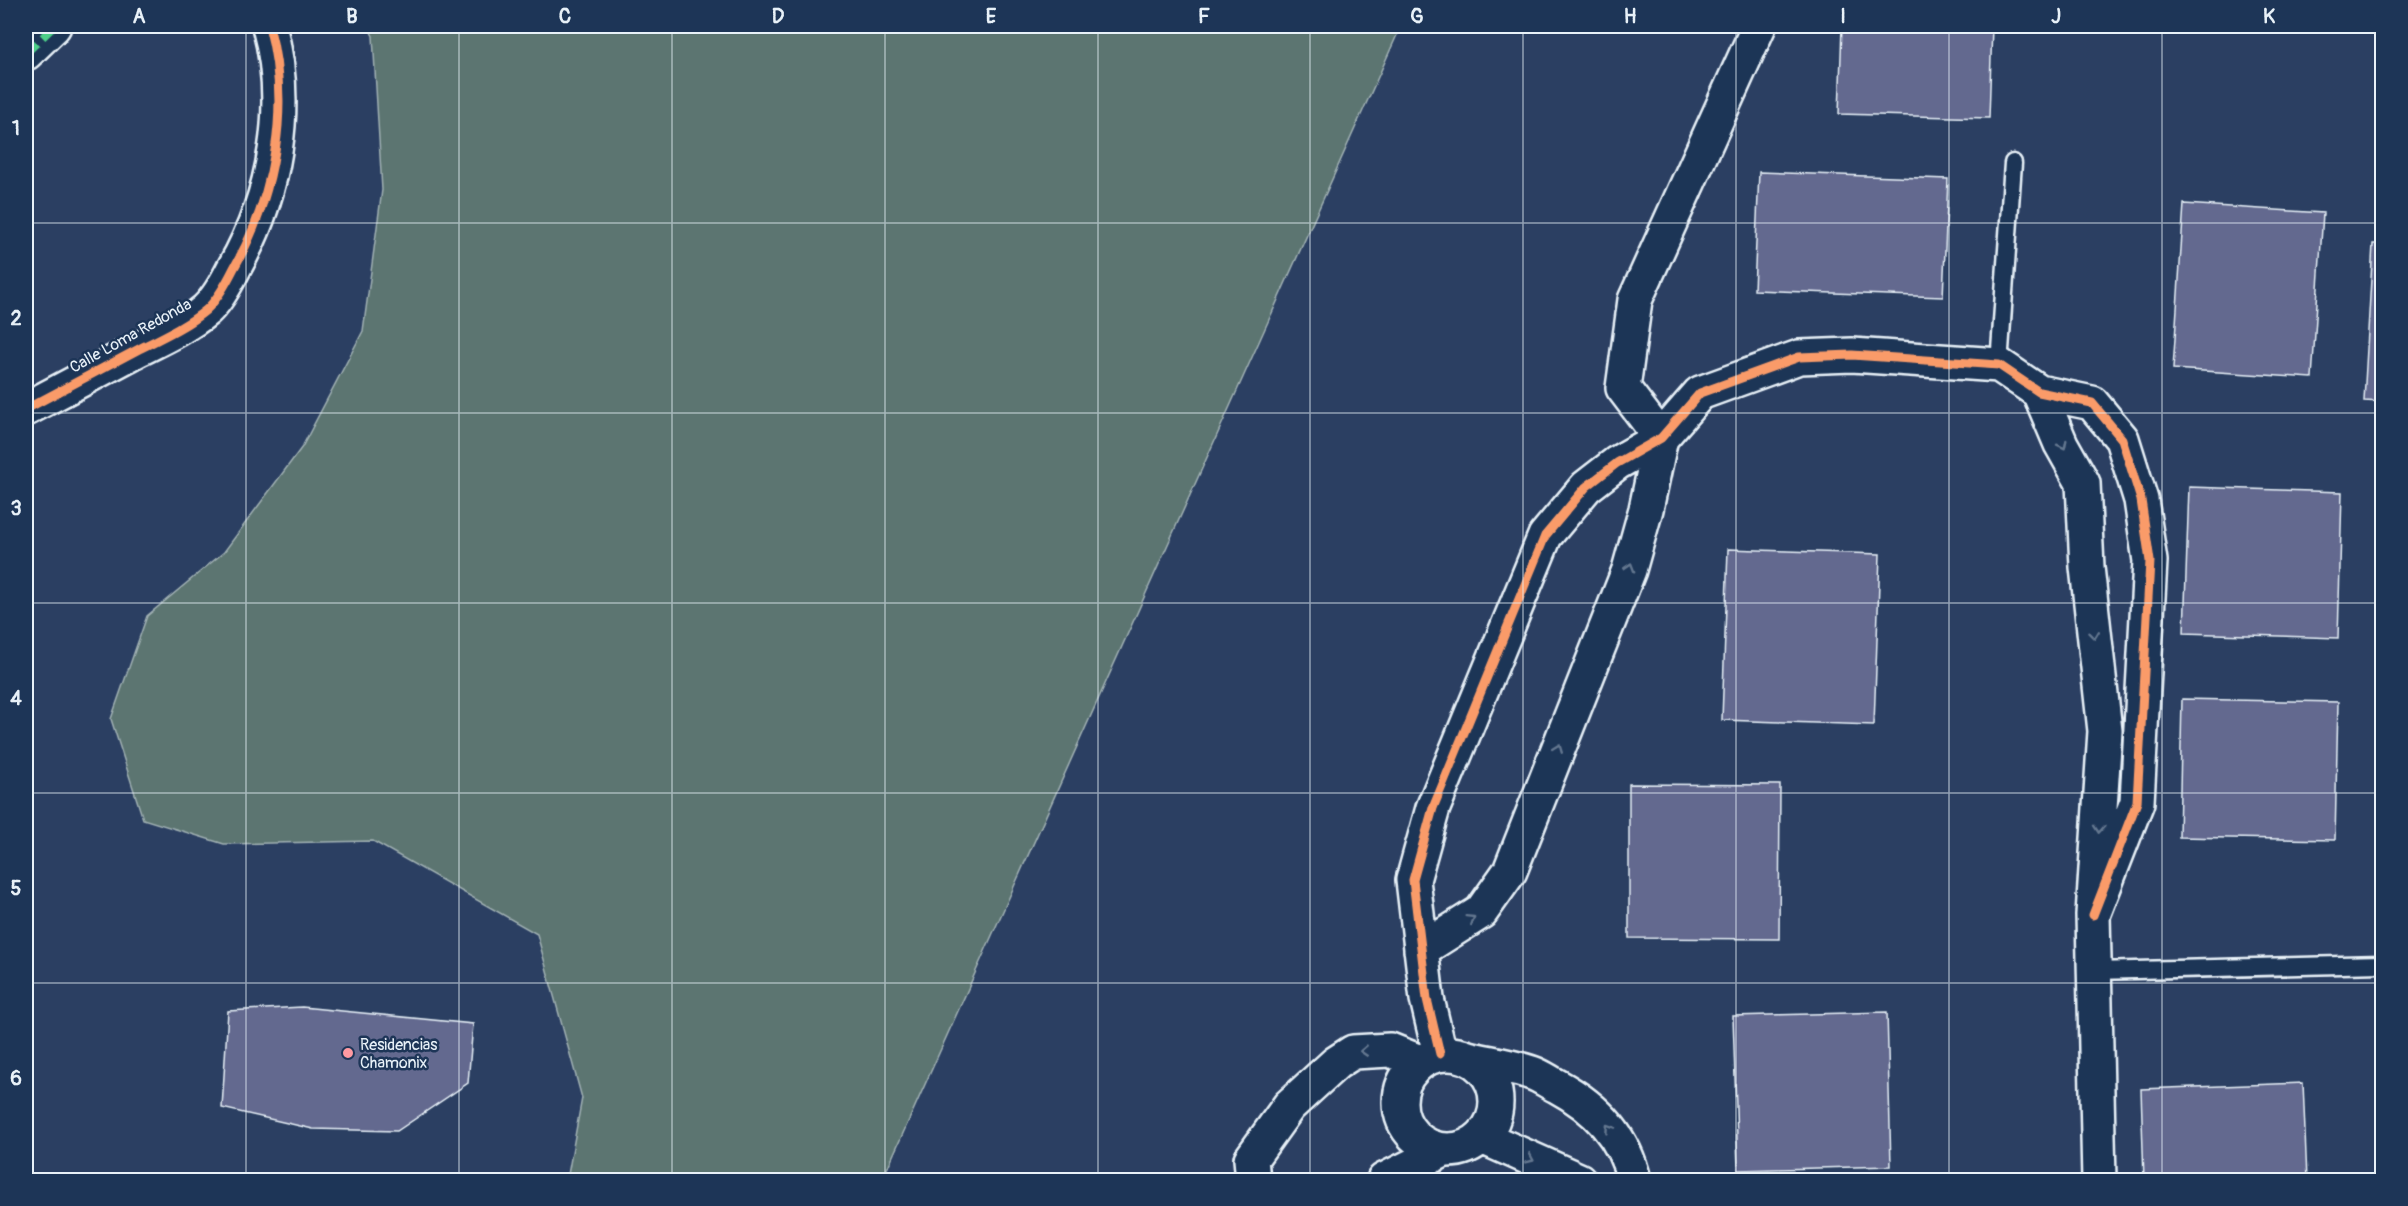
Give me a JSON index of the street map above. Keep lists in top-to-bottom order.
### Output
{
  "streets": {
    "street": ["Calle Loma Redonda"]
  },
  "places": ["Residencias Chamonix"],
  "grid": {
    "columns": [
      "A",
      "B",
      "C",
      "D",
      "E",
      "F",
      "G",
      "H",
      "I",
      "J",
      "K"
    ],
    "rows": [
      "1",
      "2",
      "3",
      "4",
      "5",
      "6"
    ]
  }
}
